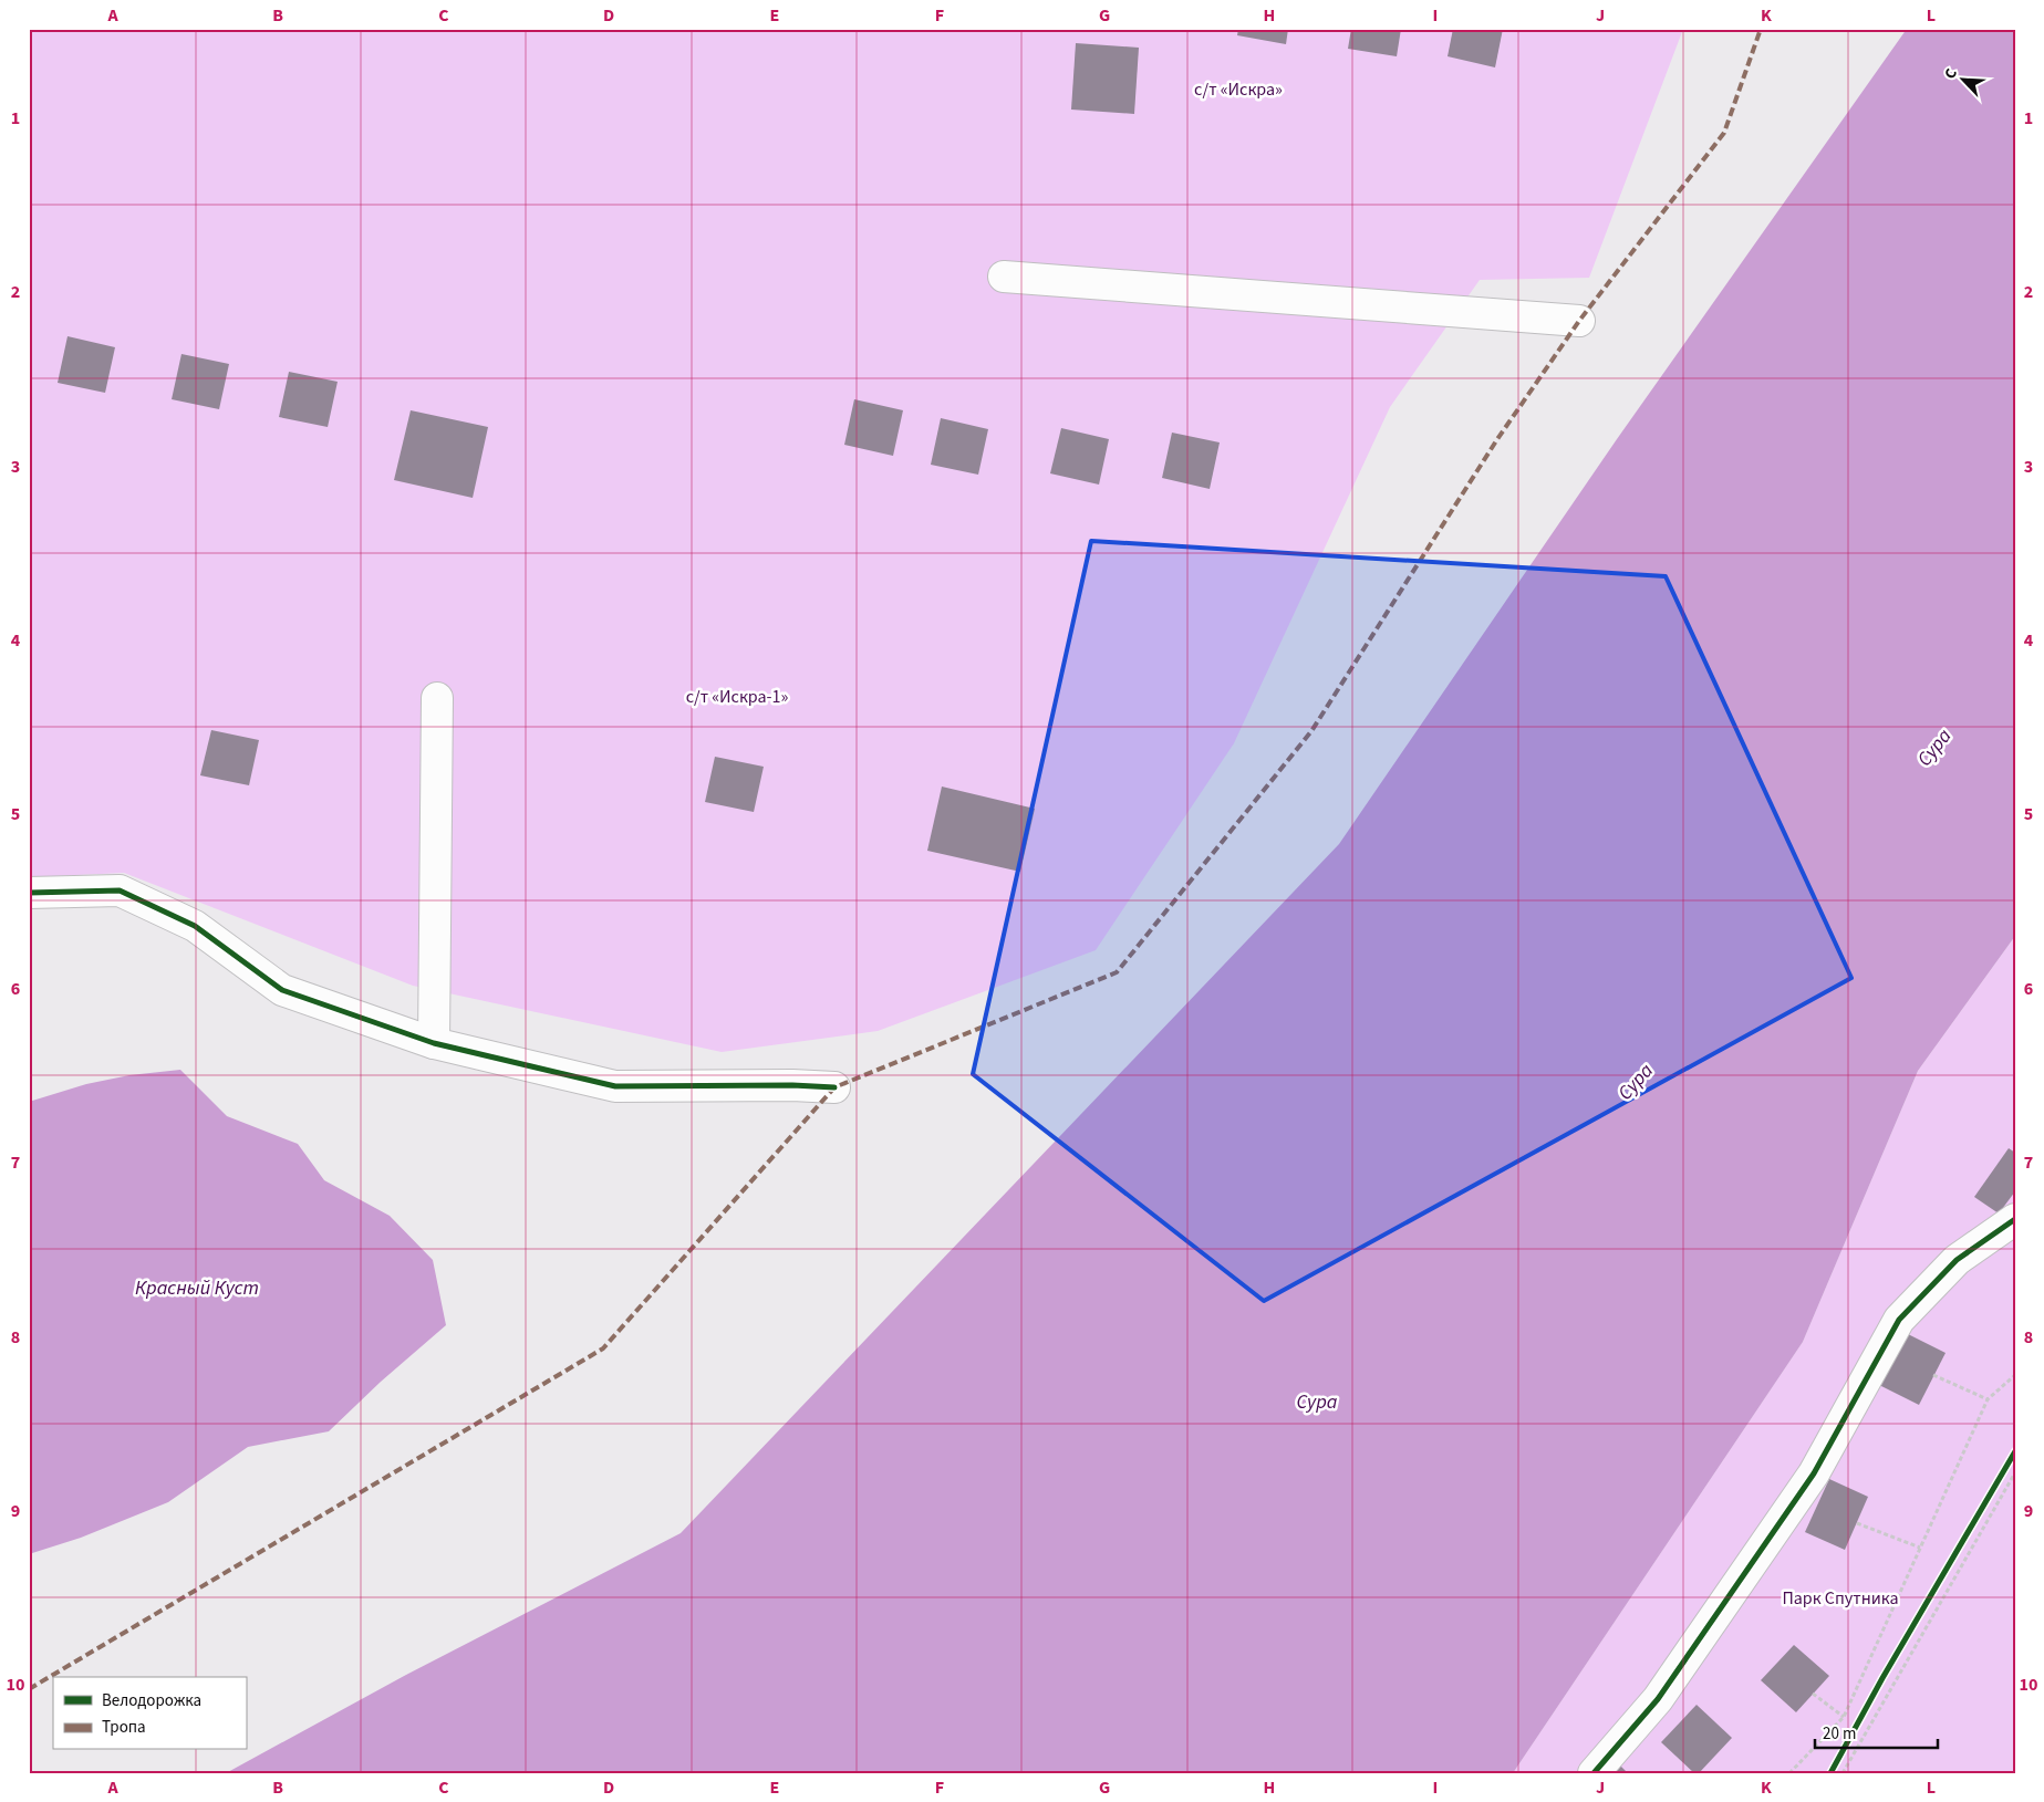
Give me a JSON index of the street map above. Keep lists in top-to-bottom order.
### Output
{
  "water": ["Сура", "Красный Куст"],
  "parks": ["с/т «Искра»", "с/т «Искра-1»", "Парк Спутника"],
  "legend": ["Велодорожка", "Тропа"],
  "scale_bar": "20 m",
  "north": "top left",
  "grid": {
    "columns": [
      "A",
      "B",
      "C",
      "D",
      "E",
      "F",
      "G",
      "H",
      "I",
      "J",
      "K",
      "L"
    ],
    "rows": [
      "1",
      "2",
      "3",
      "4",
      "5",
      "6",
      "7",
      "8",
      "9",
      "10"
    ]
  }
}
